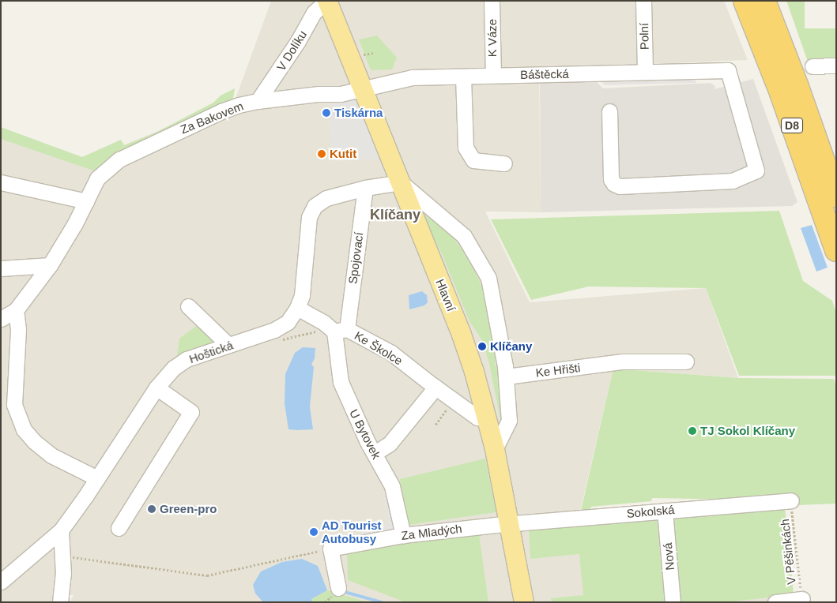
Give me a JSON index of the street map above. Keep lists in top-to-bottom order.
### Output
{
  "streets": {
    "highway": ["D8"],
    "main road": ["Hlavní"],
    "street": [
      "Polní",
      "K Váze",
      "V Dolíku",
      "Báštěcká",
      "Za Bakovem",
      "Spojovací",
      "Ke Školce",
      "Hoštická",
      "Ke Hřišti",
      "U Bytovek",
      "Sokolská",
      "Za Mladých",
      "Nová"
    ],
    "path": ["V Pěšinkách"]
  },
  "crossings": [
    ["Polní", "Báštěcká"],
    ["K Váze", "Báštěcká"],
    ["V Dolíku", "Za Bakovem"],
    ["V Dolíku", "Hlavní"],
    ["Báštěcká", "Za Bakovem"],
    ["Báštěcká", "Hlavní"],
    ["Za Bakovem", "Hlavní"],
    ["Spojovací", "Ke Školce"],
    ["Spojovací", "Hoštická"],
    ["Spojovací", "U Bytovek"],
    ["Hlavní", "Ke Školce"],
    ["Hlavní", "Hoštická"],
    ["Hlavní", "Sokolská"],
    ["Hlavní", "Za Mladých"],
    ["Ke Školce", "Hoštická"],
    ["Ke Školce", "U Bytovek"],
    ["U Bytovek", "Za Mladých"],
    ["Sokolská", "Za Mladých"],
    ["Sokolská", "V Pěšinkách"],
    ["Sokolská", "Nová"]
  ],
  "districts": ["Klíčany"],
  "places": [
    "Tiskárna",
    "Kutit",
    "Klíčany",
    "TJ Sokol Klíčany",
    "Green-pro",
    "AD Tourist Autobusy"
  ]
}
